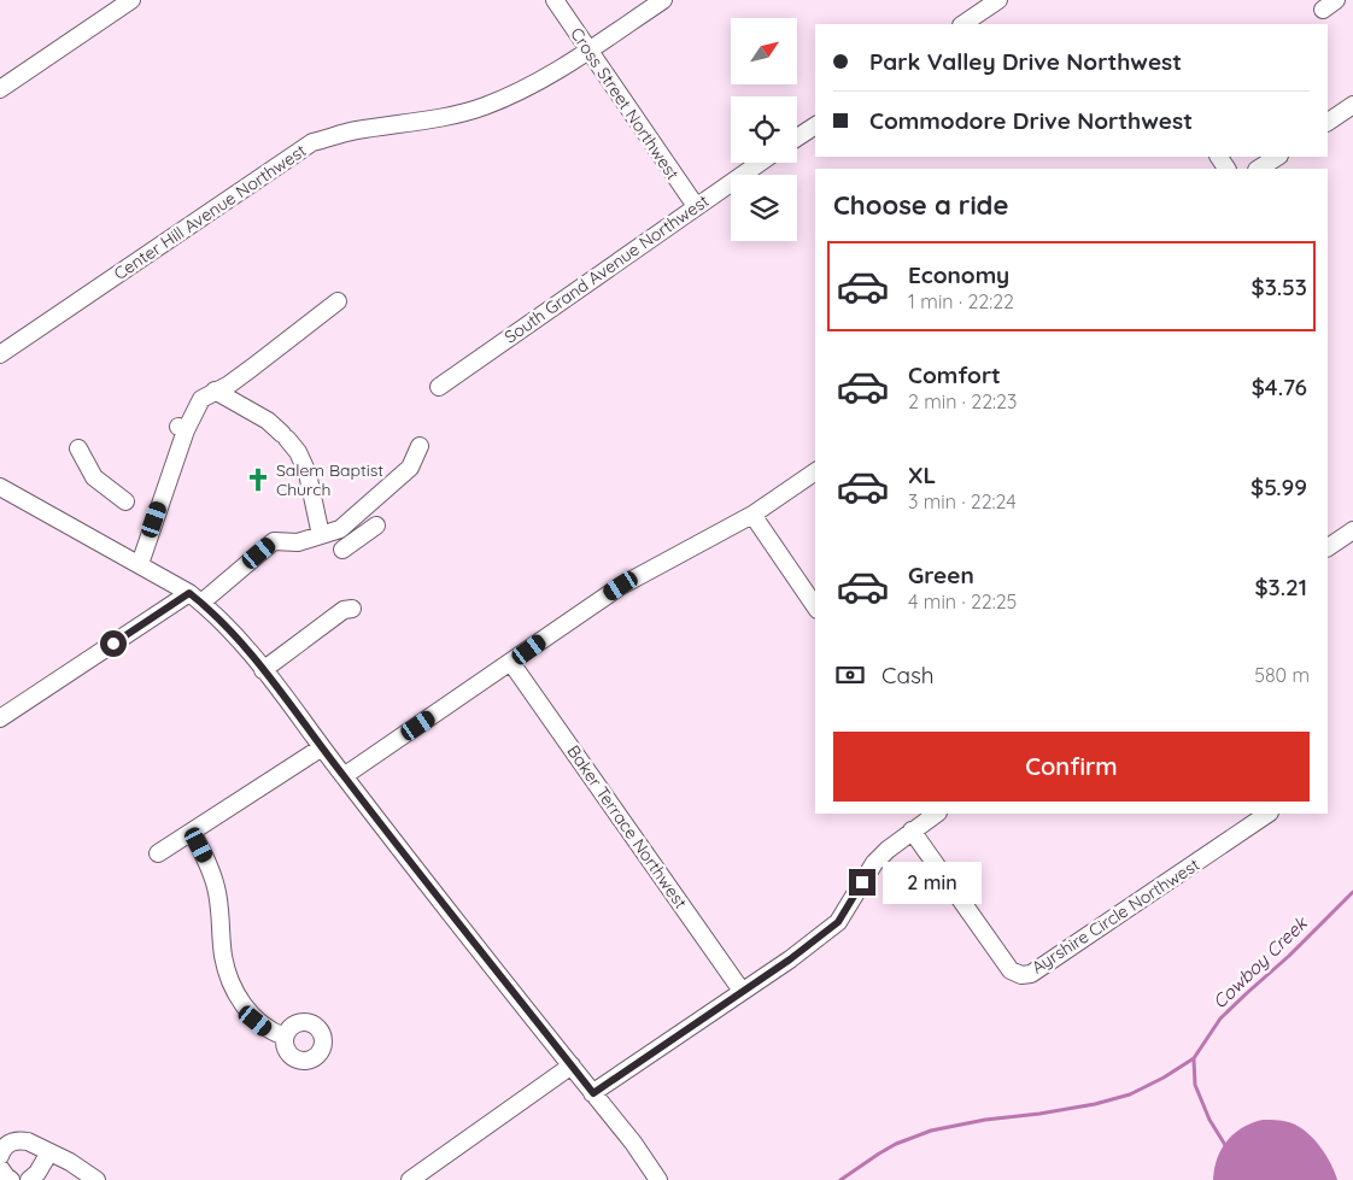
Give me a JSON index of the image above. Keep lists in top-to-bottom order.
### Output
{
  "streets": {
    "street": [
      "Cross Street Northwest",
      "Center Hill Avenue Northwest",
      "South Grand Avenue Northwest",
      "Baker Terrace Northwest",
      "Ayrshire Circle Northwest"
    ]
  },
  "crossings": [
    ["Cross Street Northwest", "Center Hill Avenue Northwest"],
    ["Cross Street Northwest", "South Grand Avenue Northwest"]
  ],
  "water": ["Cowboy Creek"],
  "places": {
    "church": ["Salem Baptist Church"]
  },
  "north": "top right",
  "page": {
    "banner": ["Park Valley Drive Northwest", "Commodore Drive Northwest"],
    "heading": "Choose a ride",
    "list": [
      {
        "name": "Economy",
        "note": "1 min · 22:22",
        "value": "$3.53"
      },
      {
        "name": "Comfort",
        "note": "2 min · 22:23",
        "value": "$4.76"
      },
      {
        "name": "XL",
        "note": "3 min · 22:24",
        "value": "$5.99"
      },
      {
        "name": "Green",
        "note": "4 min · 22:25",
        "value": "$3.21"
      }
    ],
    "pay": ["Cash", "580 m"],
    "buttons": "Confirm",
    "bubble": "2 min"
  }
}
